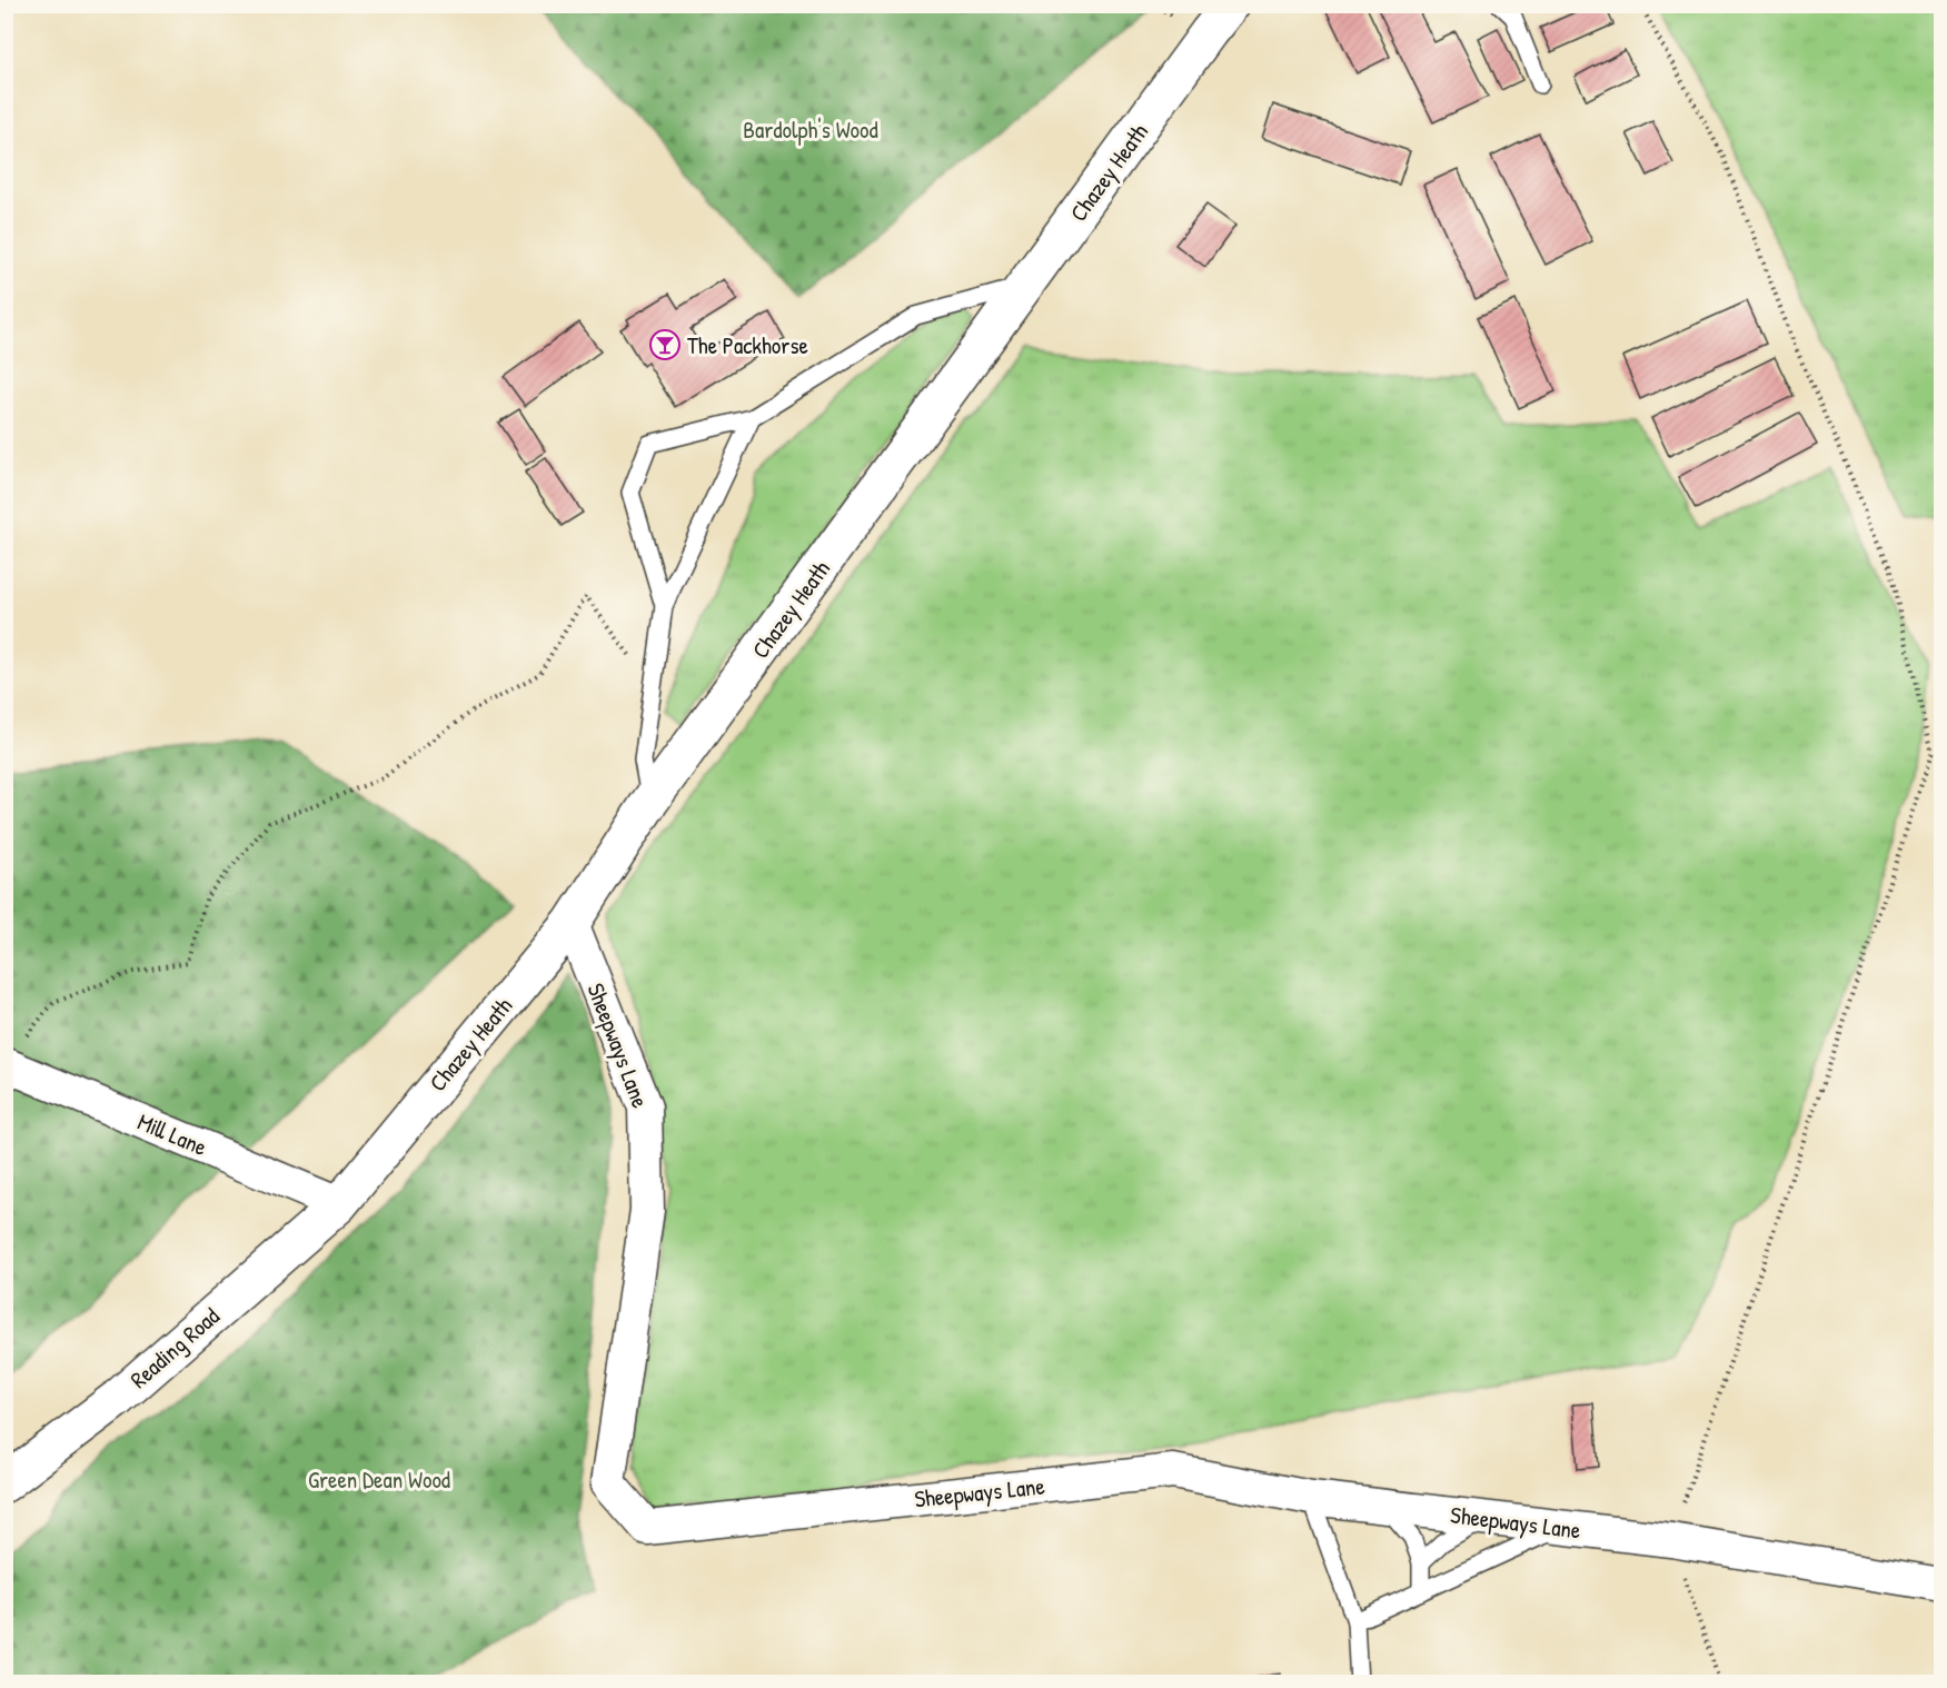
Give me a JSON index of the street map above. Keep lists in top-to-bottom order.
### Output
{
  "streets": {
    "main road": ["Chazey Heath", "Reading Road"],
    "street": ["Sheepways Lane", "Mill Lane"]
  },
  "crossings": [
    ["Chazey Heath", "Sheepways Lane"],
    ["Chazey Heath", "Mill Lane"],
    ["Chazey Heath", "Reading Road"],
    ["Mill Lane", "Reading Road"]
  ],
  "parks": ["Bardolph's Wood", "Green Dean Wood"],
  "places": {
    "bar": ["The Packhorse"]
  }
}
